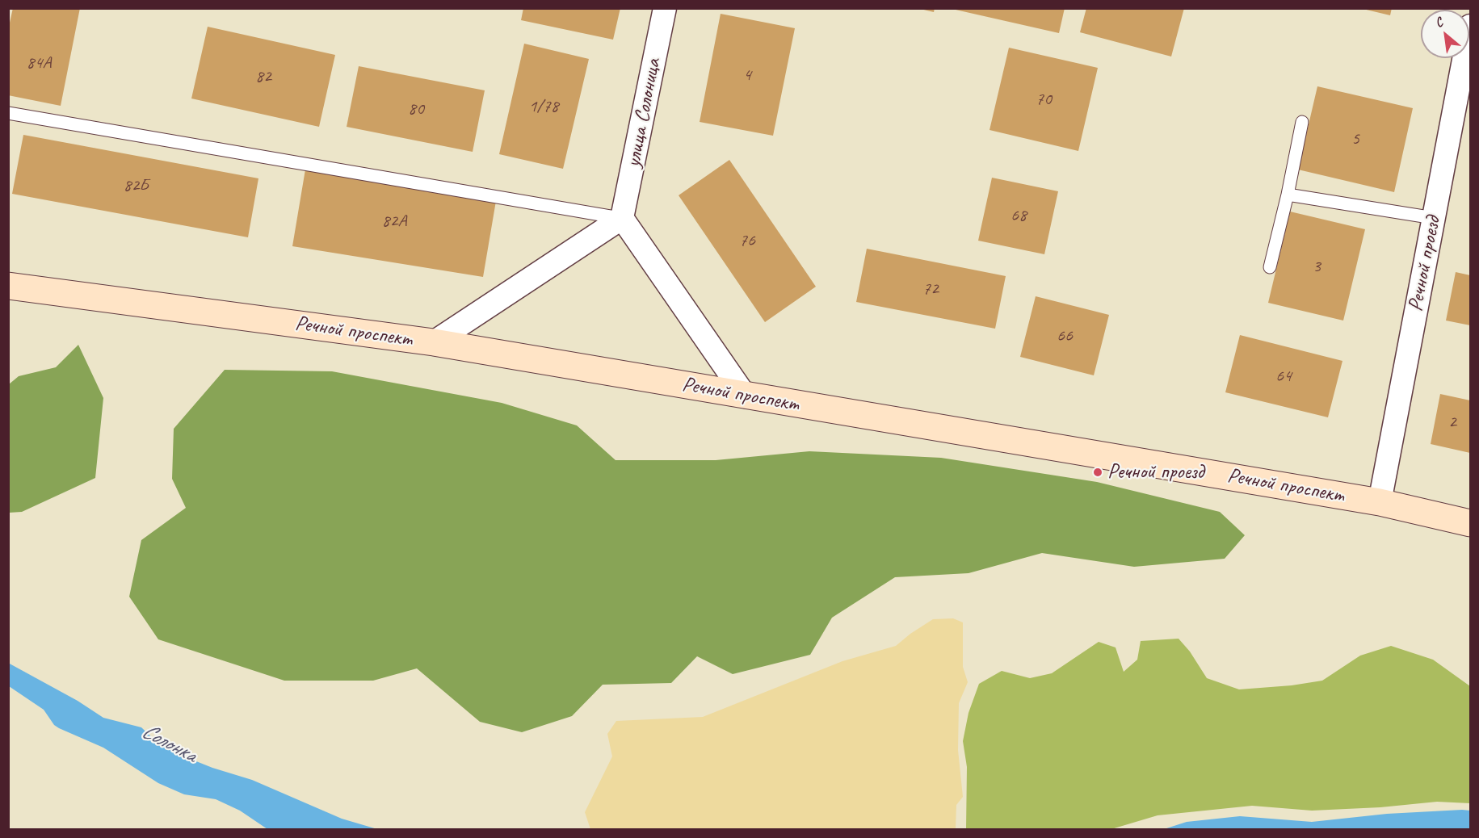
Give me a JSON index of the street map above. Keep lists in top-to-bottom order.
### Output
{
  "streets": {
    "street": ["улица Солоница", "Речной проезд", "Речной проспект"]
  },
  "crossings": [
    ["Речной проезд", "Речной проспект"]
  ],
  "water": ["Солонка"],
  "places": ["Речной проезд"],
  "house_numbers": [
    "84А",
    "4",
    "82",
    "70",
    "1/78",
    "80",
    "5",
    "82Б",
    "68",
    "82А",
    "76",
    "3",
    "72",
    "66",
    "64",
    "2"
  ],
  "north": "top left"
}
